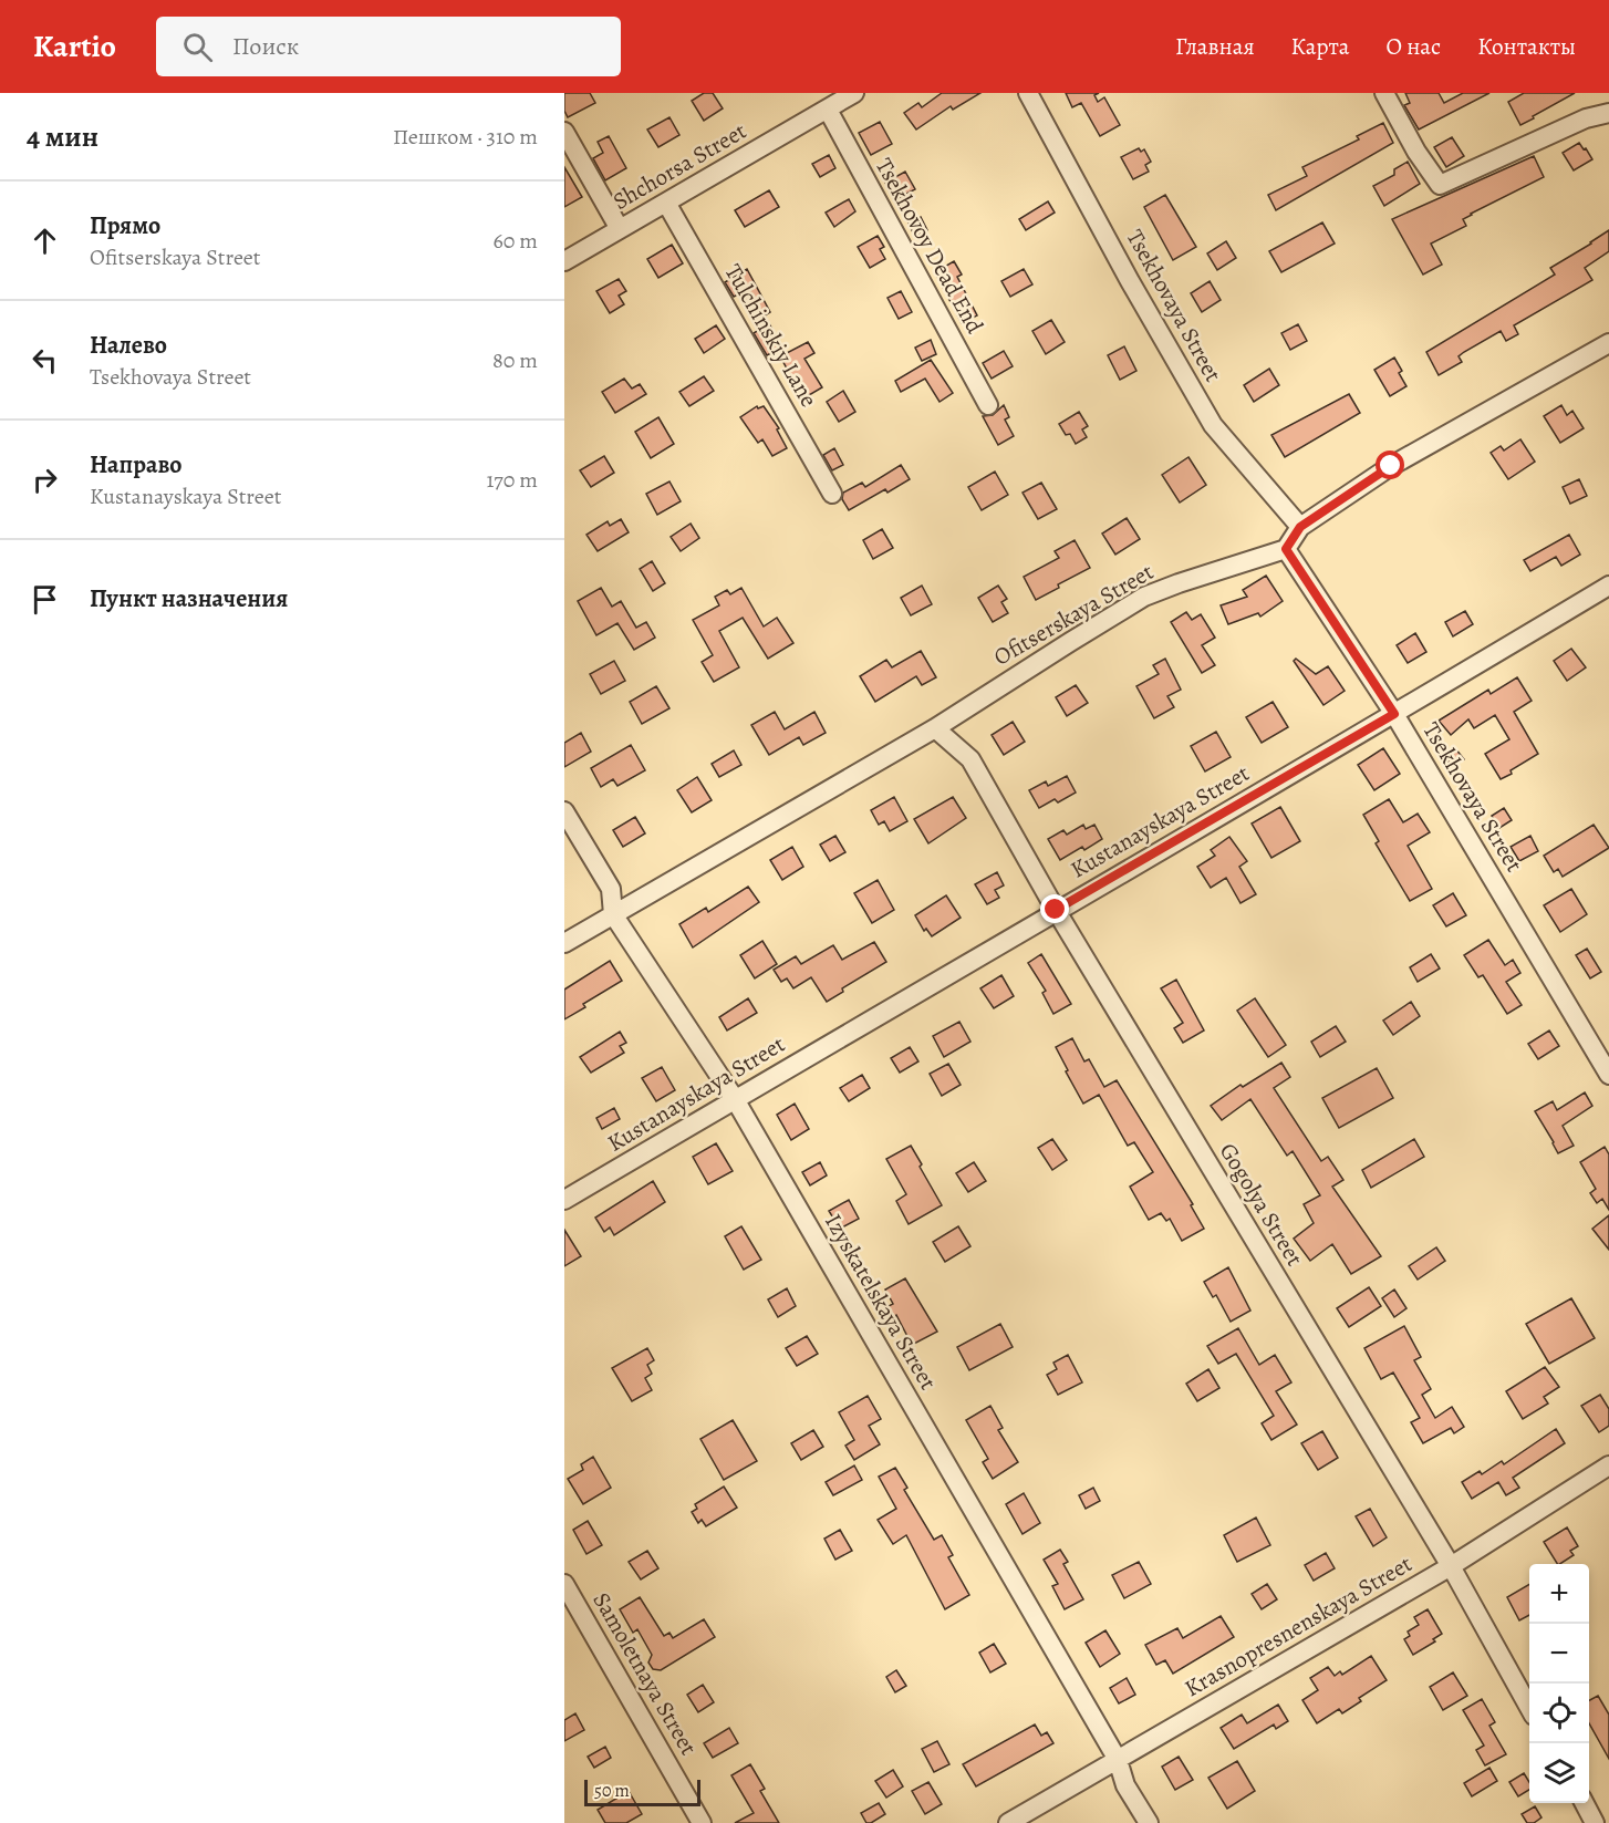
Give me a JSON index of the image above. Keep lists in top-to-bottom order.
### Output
{
  "streets": {
    "street": [
      "Shchorsa Street",
      "Tsekhovoy Dead End",
      "Tsekhovaya Street",
      "Tulchinskiy Lane",
      "Ofitserskaya Street",
      "Kustanayskaya Street",
      "Gogolya Street",
      "Izyskatelskaya Street",
      "Krasnopresnenskaya Street",
      "Samoletnaya Street"
    ]
  },
  "crossings": [
    ["Shchorsa Street", "Tsekhovoy Dead End"],
    ["Shchorsa Street", "Tulchinskiy Lane"],
    ["Tsekhovaya Street", "Ofitserskaya Street"],
    ["Tsekhovaya Street", "Kustanayskaya Street"],
    ["Ofitserskaya Street", "Gogolya Street"],
    ["Ofitserskaya Street", "Izyskatelskaya Street"],
    ["Kustanayskaya Street", "Gogolya Street"],
    ["Kustanayskaya Street", "Izyskatelskaya Street"],
    ["Gogolya Street", "Krasnopresnenskaya Street"],
    ["Izyskatelskaya Street", "Krasnopresnenskaya Street"]
  ],
  "scale_bar": "50 m",
  "page": {
    "header": "Kartio",
    "search": "Поиск",
    "nav": [
      "Главная",
      "Карта",
      "О нас",
      "Контакты"
    ],
    "heading": ["4 мин", "Пешком · 310 m"],
    "list": [
      ["Прямо", "Ofitserskaya Street", "60 m"],
      ["Налево", "Tsekhovaya Street", "80 m"],
      ["Направо", "Kustanayskaya Street", "170 m"],
      "Пункт назначения"
    ],
    "map_buttons": ["+", "−"],
    "scale": "50 m"
  }
}
